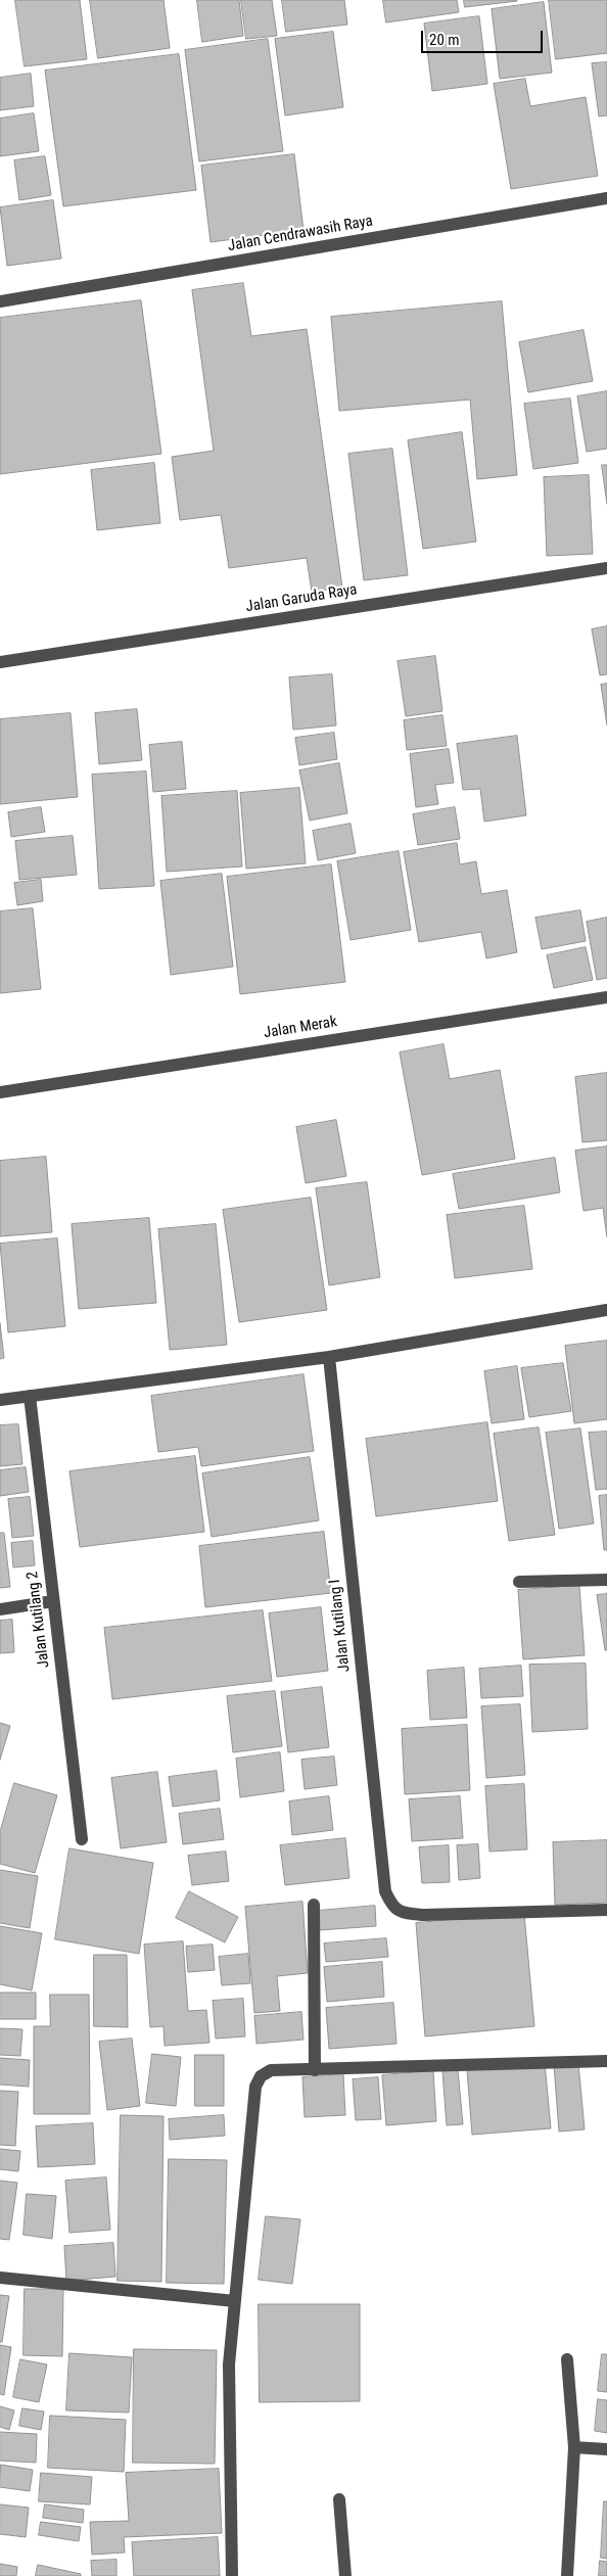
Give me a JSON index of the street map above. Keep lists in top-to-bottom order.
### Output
{
  "streets": {
    "street": [
      "Jalan Cendrawasih Raya",
      "Jalan Garuda Raya",
      "Jalan Merak",
      "Jalan Kutilang 2",
      "Jalan Kutilang I"
    ]
  },
  "scale_bar": "20 m"
}
